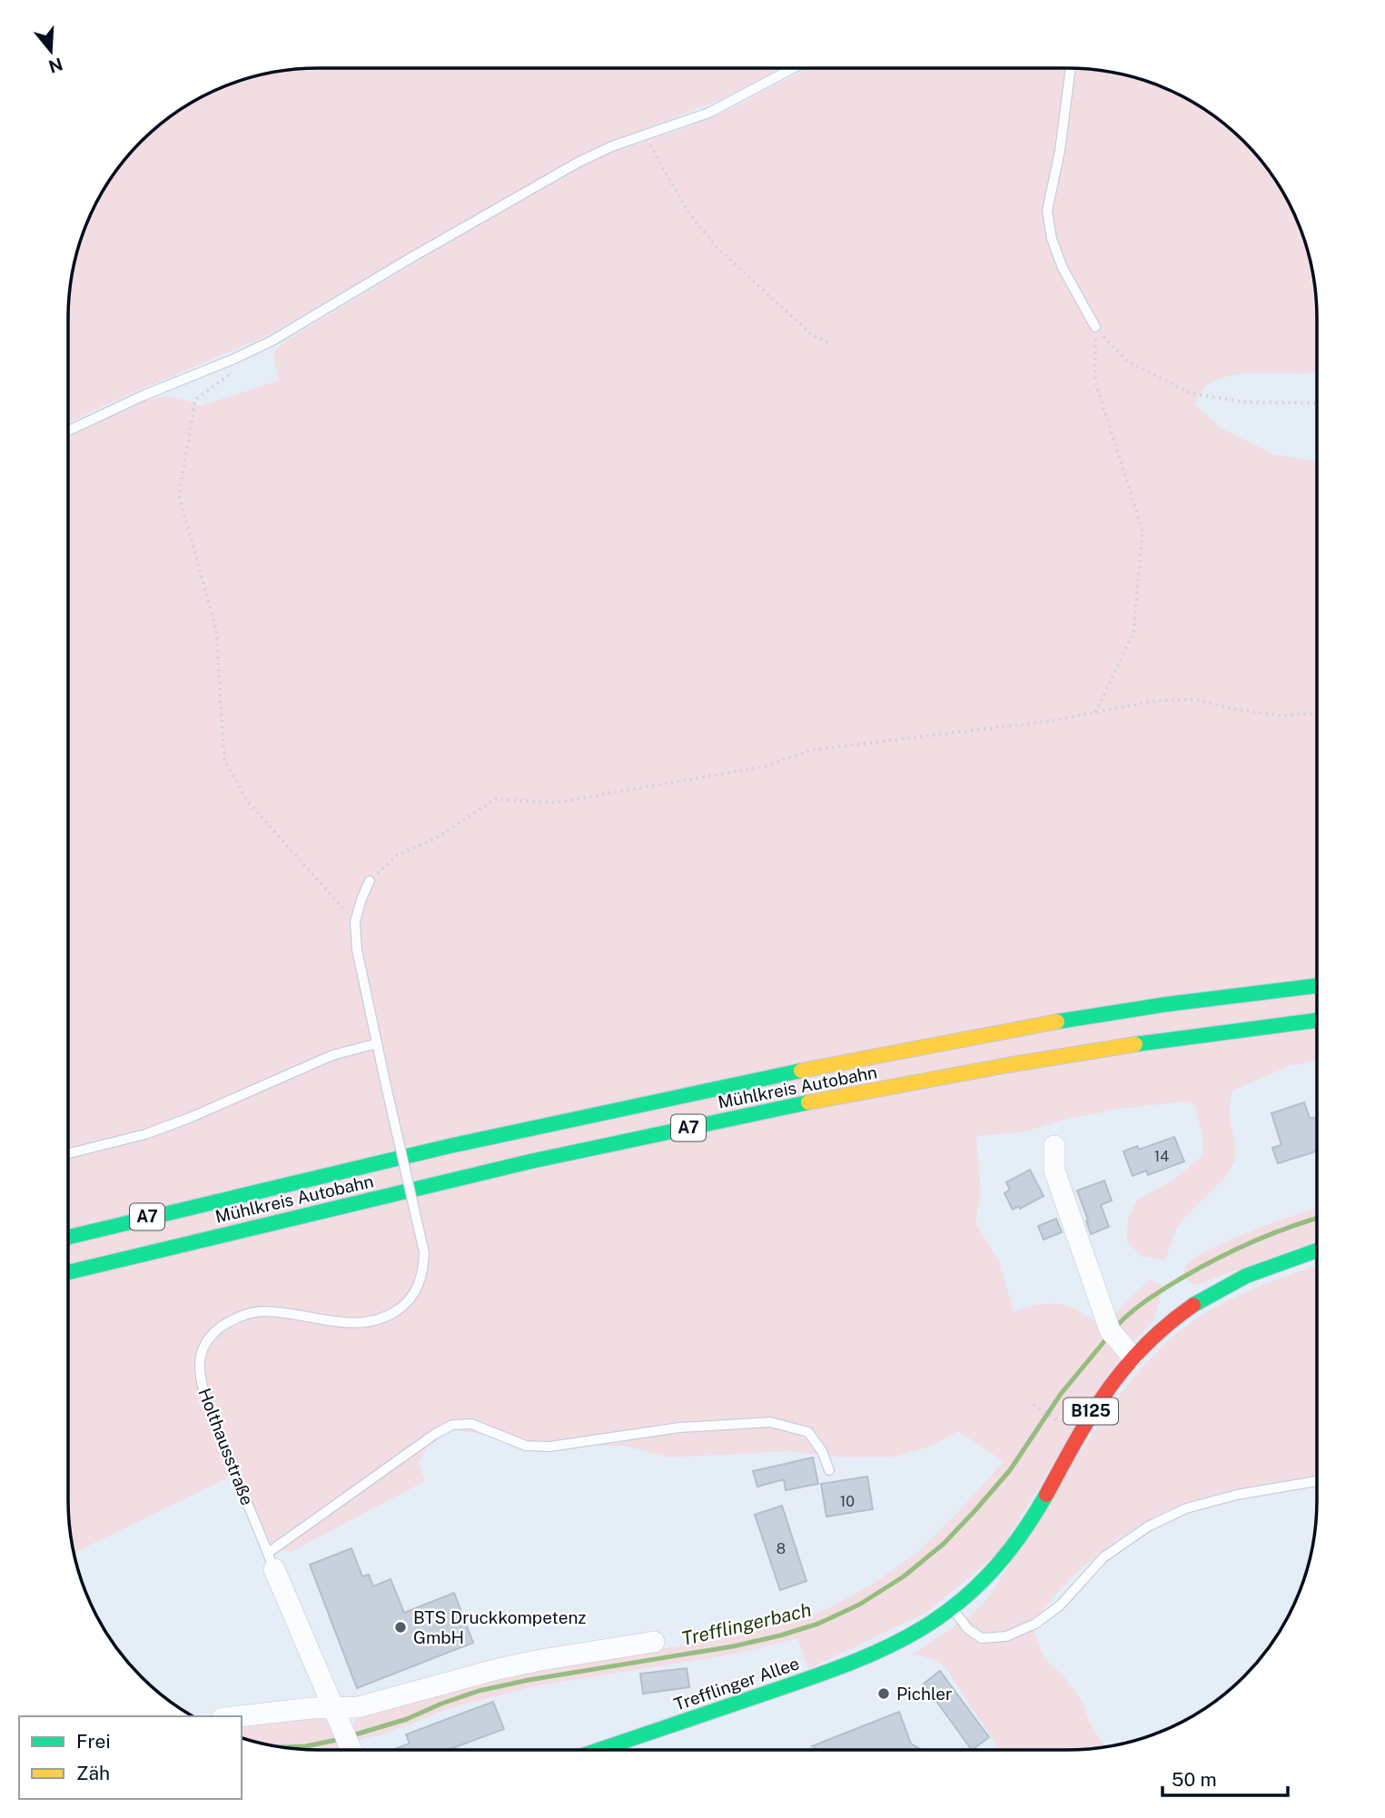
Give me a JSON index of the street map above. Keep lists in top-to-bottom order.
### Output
{
  "streets": {
    "main road": [
      "Mühlkreis Autobahn",
      "A7",
      "B125",
      "Trefflinger Allee"
    ],
    "street": ["Holthausstraße"]
  },
  "crossings": [
    ["B125", "Trefflinger Allee"]
  ],
  "water": ["Trefflingerbach"],
  "places": ["BTS Druckkompetenz GmbH", "Pichler"],
  "house_numbers": ["14", "10", "8"],
  "legend": ["Frei", "Zäh"],
  "scale_bar": "50 m",
  "north": "bottom"
}
